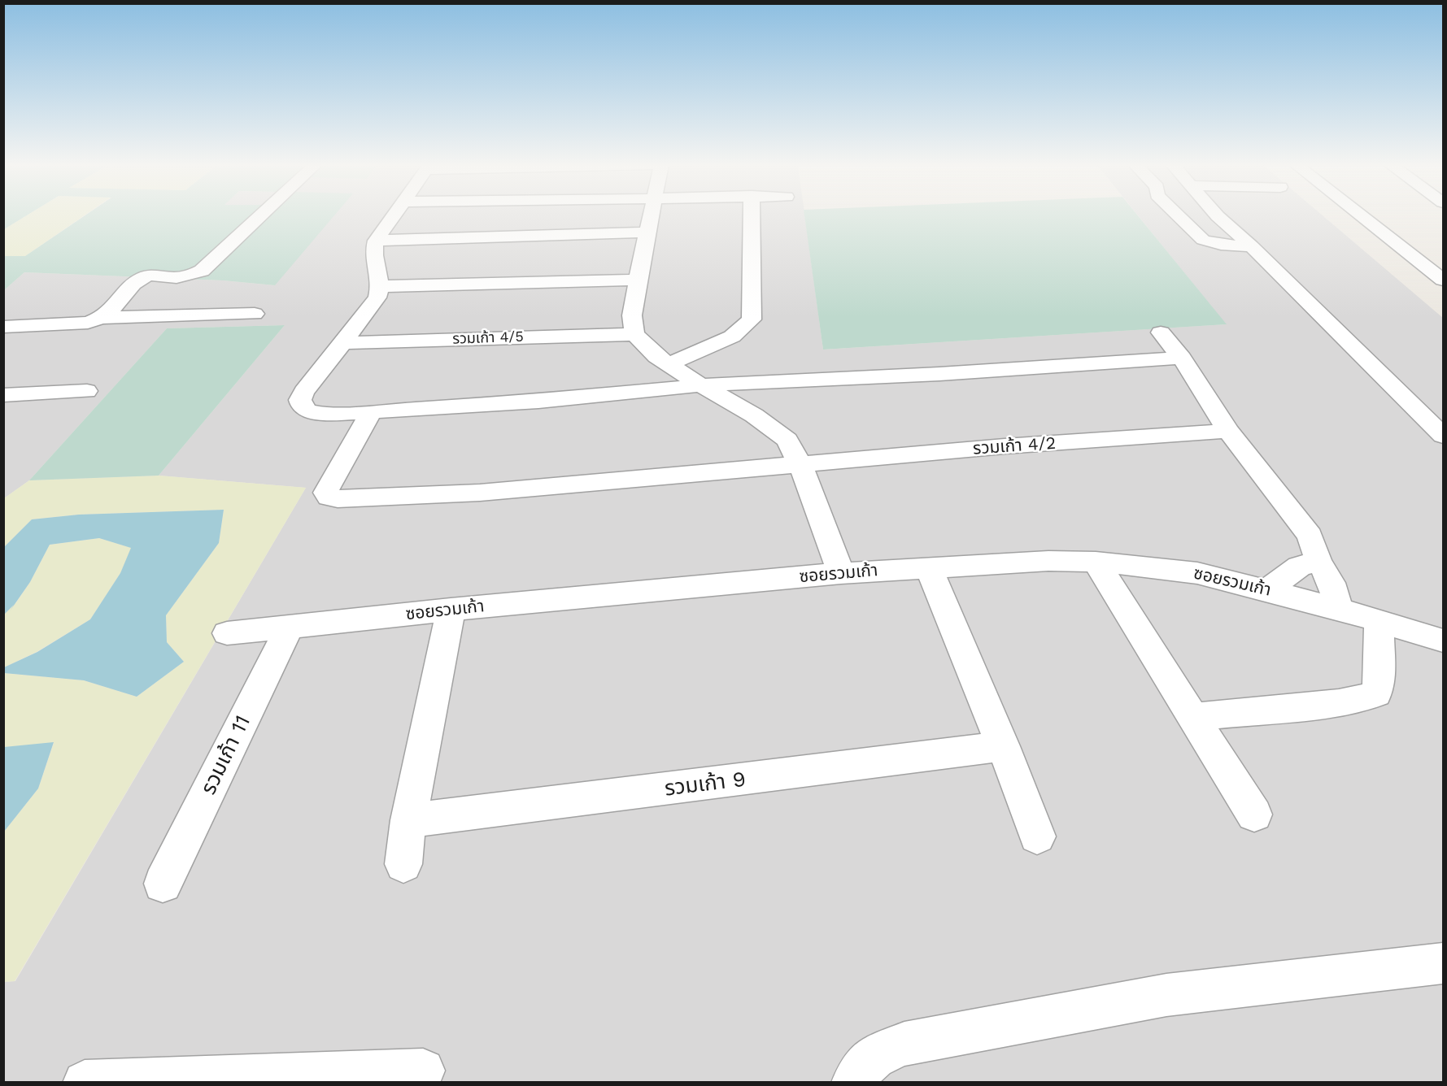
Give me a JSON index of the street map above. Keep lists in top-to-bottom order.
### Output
{
  "streets": {
    "street": [
      "รวมเก้า 4/5",
      "รวมเก้า 4/2",
      "ซอยรวมเก้า",
      "รวมเก้า 11",
      "รวมเก้า 9"
    ]
  },
  "crossings": [
    ["ซอยรวมเก้า", "รวมเก้า 11"]
  ]
}
